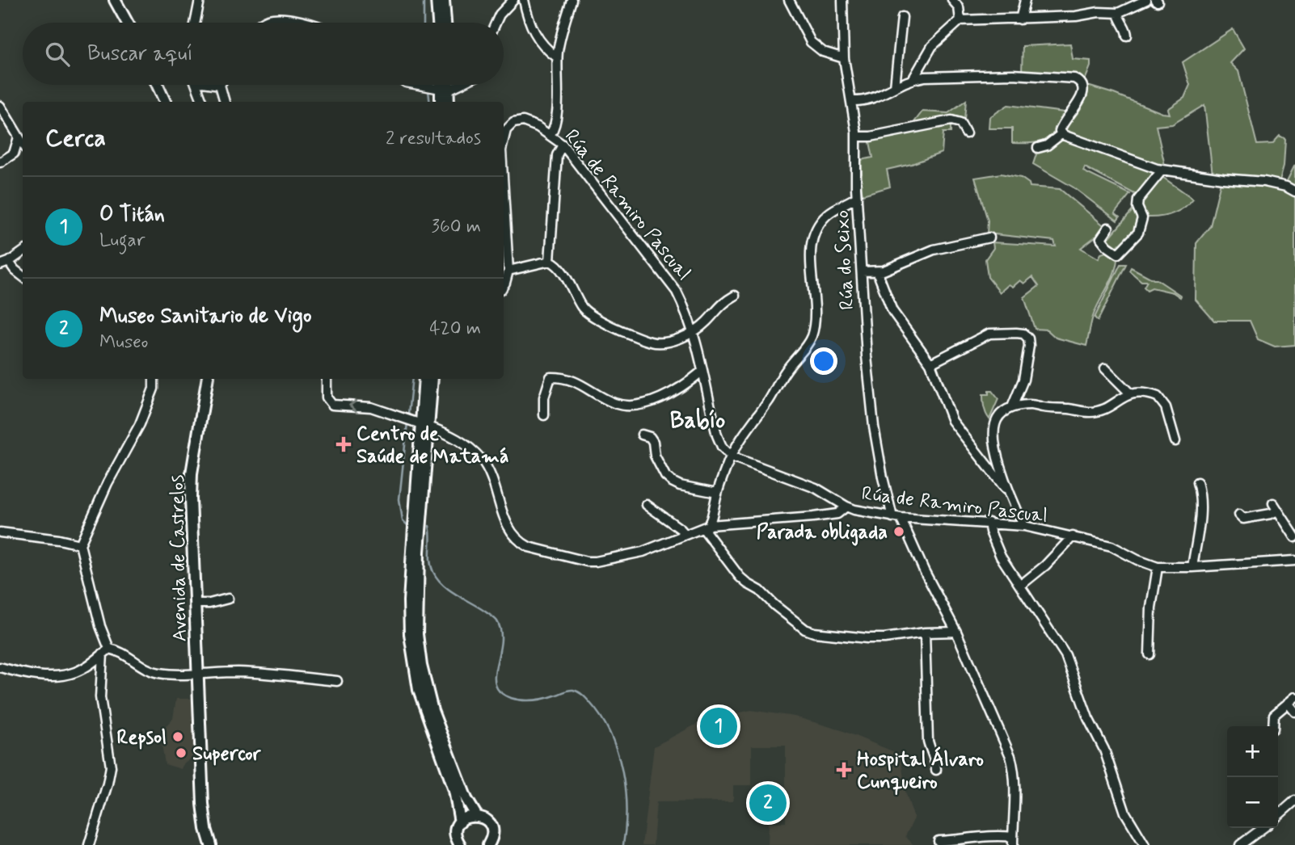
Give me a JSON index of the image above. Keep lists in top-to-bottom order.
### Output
{
  "streets": {
    "main road": ["Avenida de Castrelos"],
    "street": ["Rúa de Ramiro Pascual", "Rúa do Seixo"]
  },
  "crossings": [
    ["Rúa de Ramiro Pascual", "Rúa do Seixo"]
  ],
  "districts": ["Babío"],
  "places": {
    "health": ["Centro de Saúde de Matamá", "Hospital Álvaro Cunqueiro"],
    "other": ["Parada obligada", "Repsol", "Supercor"]
  },
  "page": {
    "search": "Buscar aquí",
    "heading": ["Cerca", "2 resultados"],
    "list": [
      {
        "mark": "1",
        "name": "O Titán",
        "note": "Lugar",
        "value": "360 m"
      },
      {
        "mark": "2",
        "name": "Museo Sanitario de Vigo",
        "note": "Museo",
        "value": "420 m"
      }
    ],
    "pins": ["1", "2"],
    "map_buttons": ["+", "−"]
  }
}
